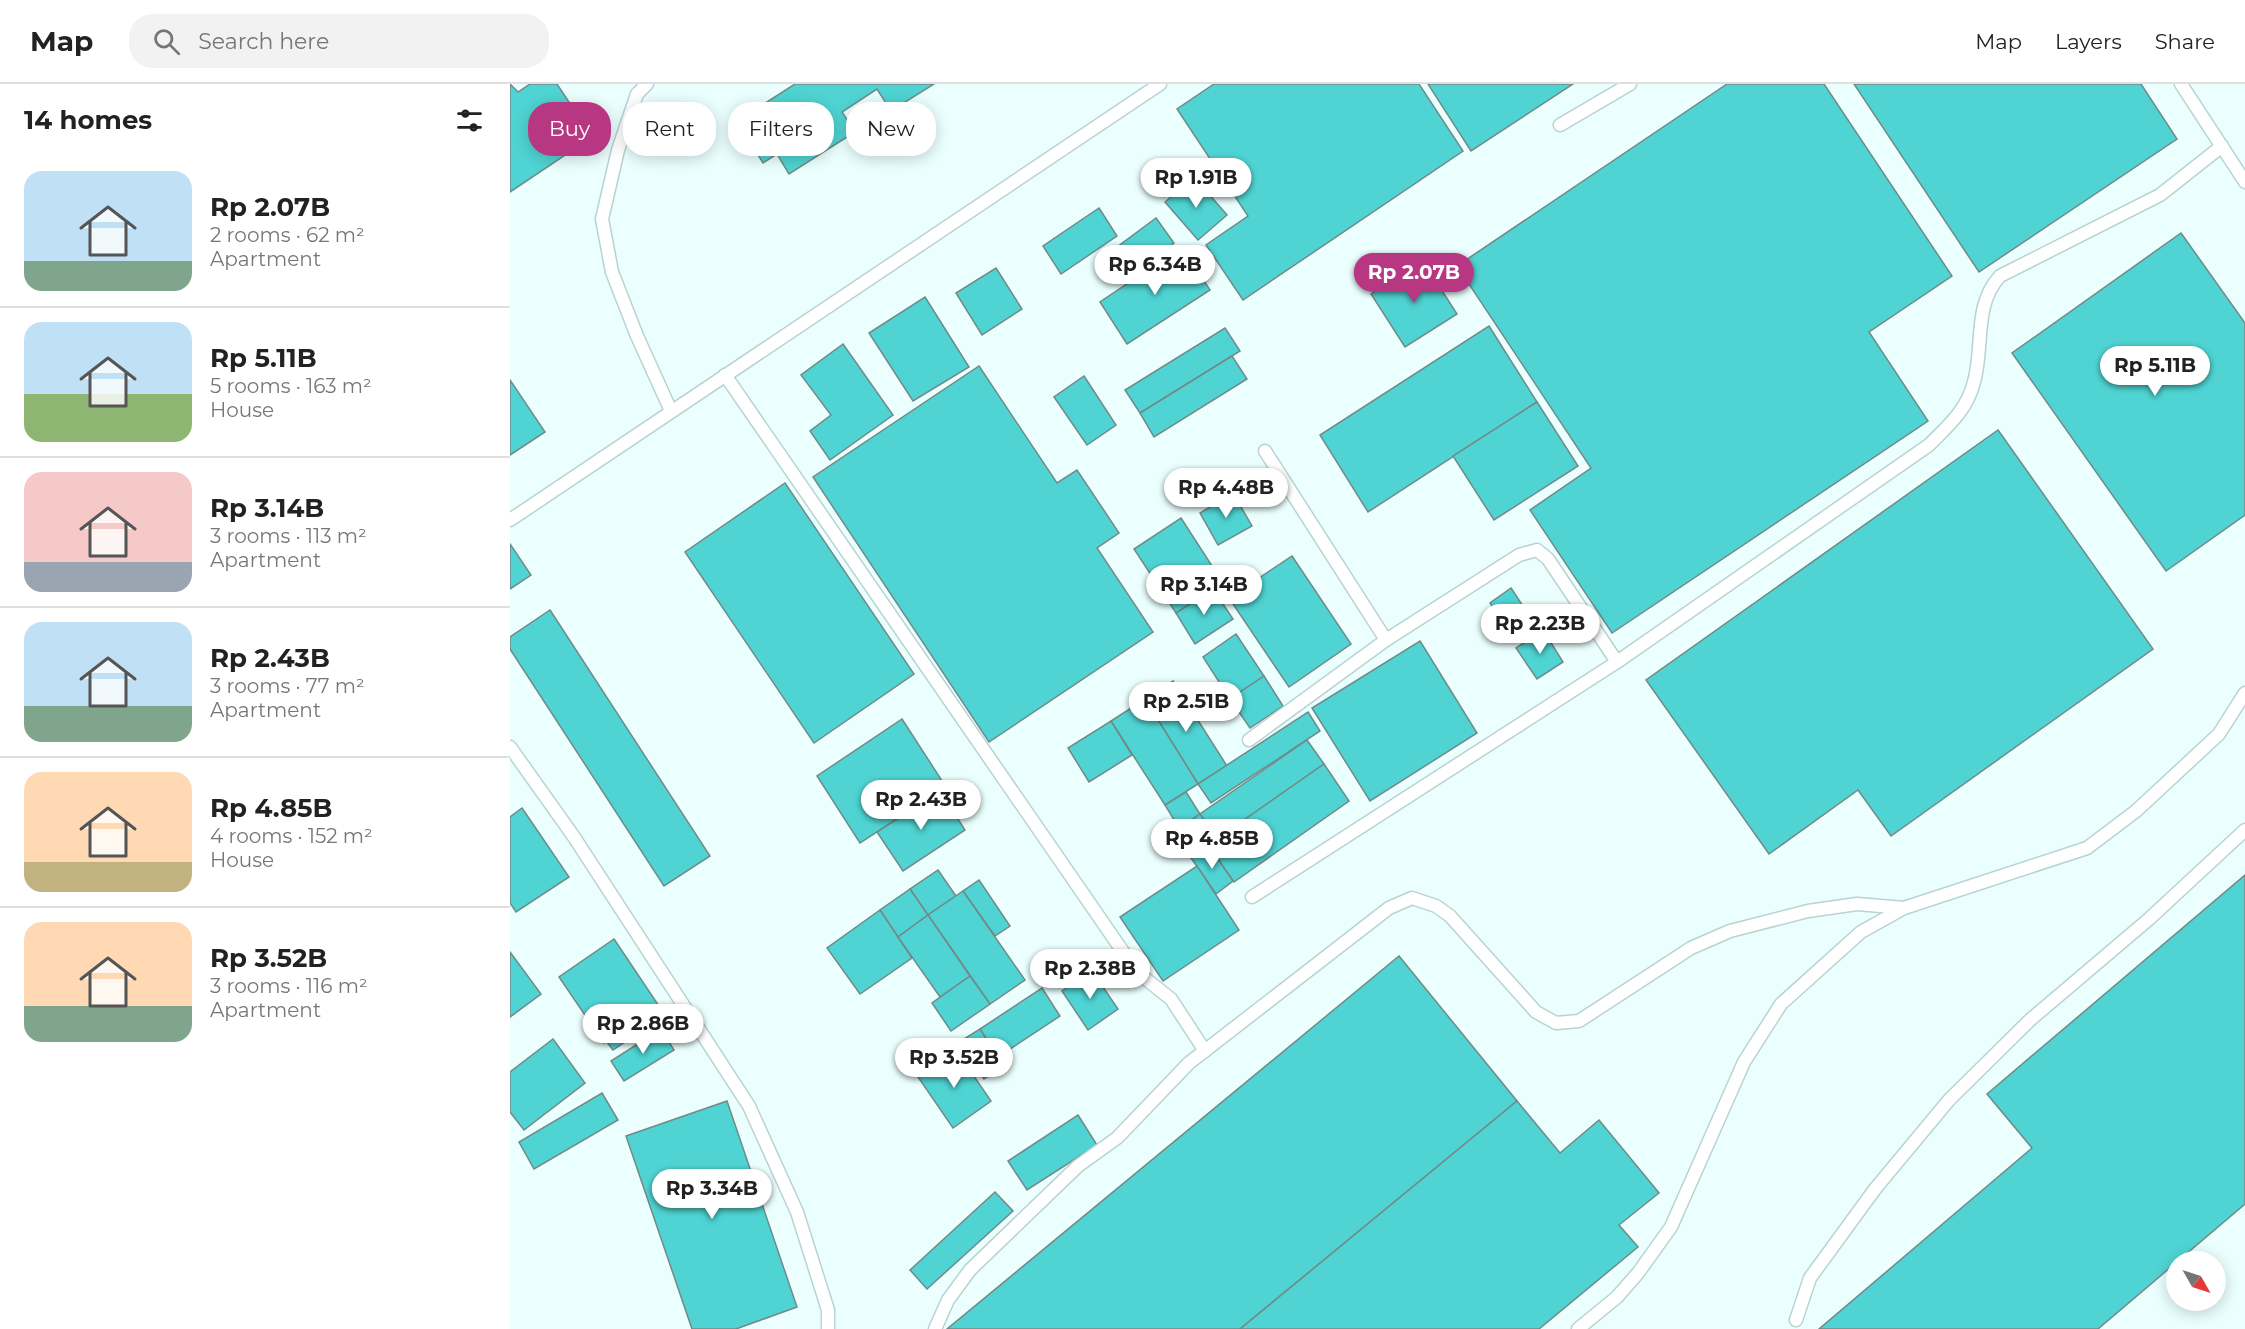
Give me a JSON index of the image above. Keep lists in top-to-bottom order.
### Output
{
  "north": "bottom right",
  "page": {
    "header": "Map",
    "search": "Search here",
    "nav": ["Map", "Layers", "Share"],
    "heading": "14 homes",
    "chip": [
      "Buy",
      "Rent",
      "Filters",
      "New"
    ],
    "list": [
      {
        "name": "Rp 2.07B",
        "note": "2 rooms · 62 m² · Apartment"
      },
      {
        "name": "Rp 5.11B",
        "note": "5 rooms · 163 m² · House"
      },
      {
        "name": "Rp 3.14B",
        "note": "3 rooms · 113 m² · Apartment"
      },
      {
        "name": "Rp 2.43B",
        "note": "3 rooms · 77 m² · Apartment"
      },
      {
        "name": "Rp 4.85B",
        "note": "4 rooms · 152 m² · House"
      },
      {
        "name": "Rp 3.52B",
        "note": "3 rooms · 116 m² · Apartment"
      }
    ],
    "price": [
      "Rp 1.91B",
      "Rp 6.34B",
      "Rp 2.07B",
      "Rp 5.11B",
      "Rp 4.48B",
      "Rp 3.14B",
      "Rp 2.23B",
      "Rp 2.51B",
      "Rp 2.43B",
      "Rp 4.85B",
      "Rp 2.38B",
      "Rp 2.86B",
      "Rp 3.52B",
      "Rp 3.34B"
    ]
  }
}
